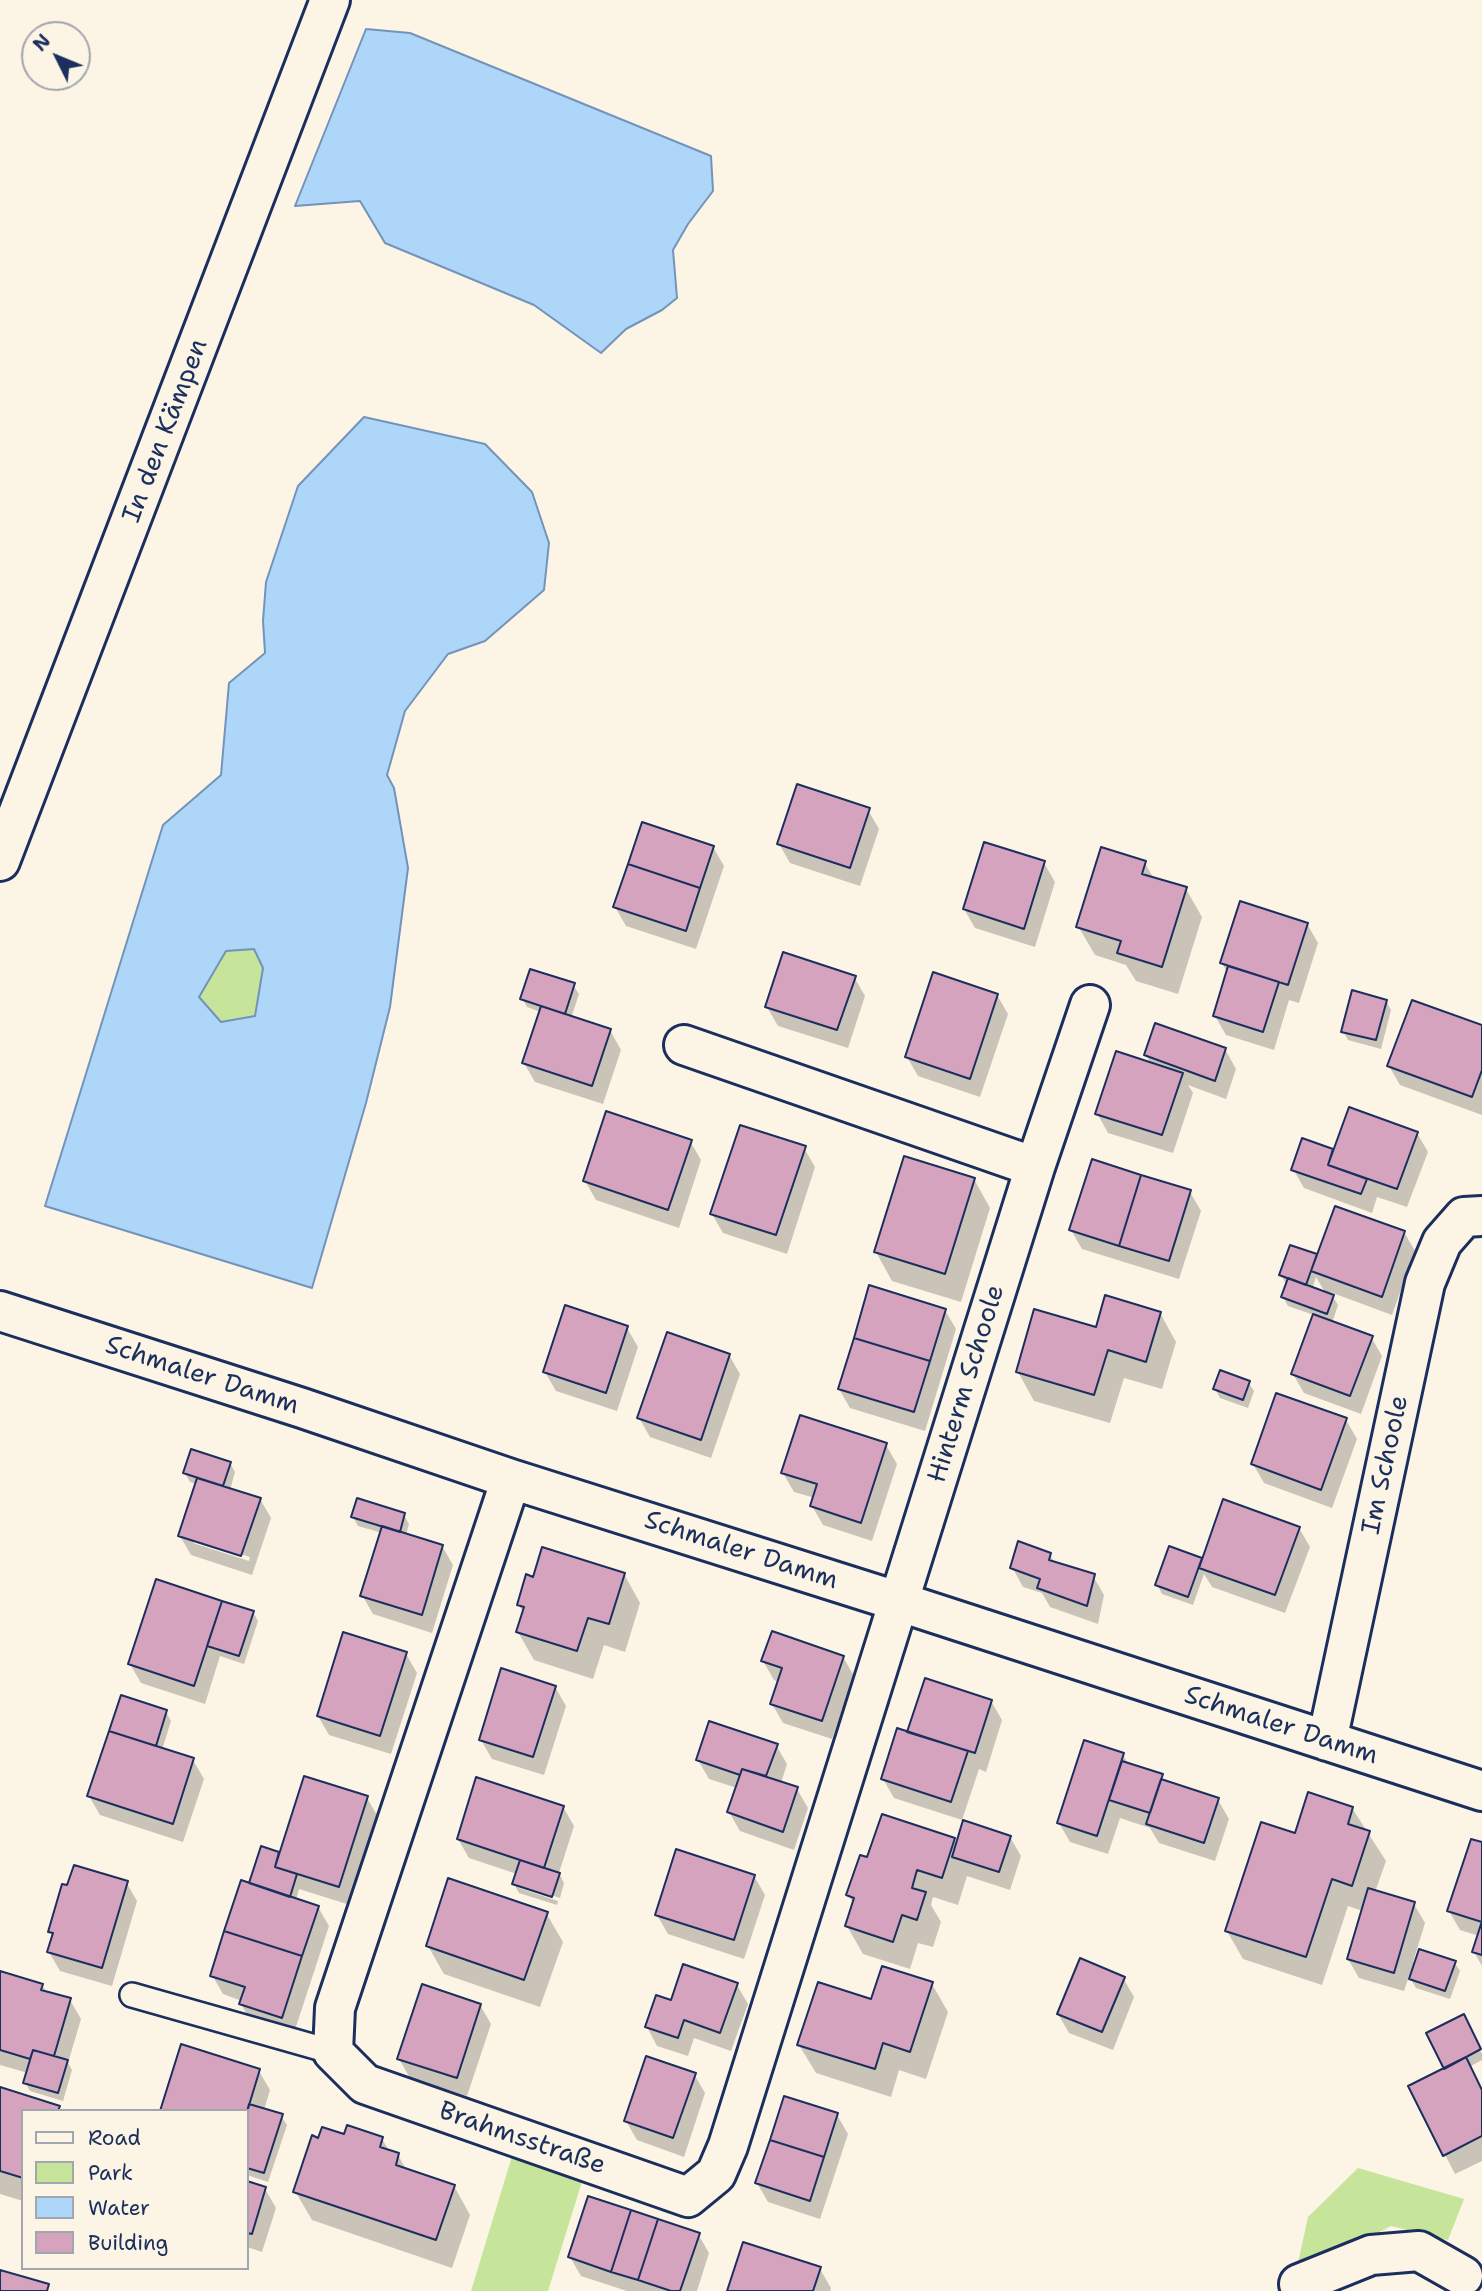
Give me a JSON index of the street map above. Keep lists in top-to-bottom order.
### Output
{
  "streets": {
    "street": [
      "In den Kämpen",
      "Schmaler Damm",
      "Hinterm Schoole",
      "Im Schoole",
      "Brahmsstraße"
    ]
  },
  "crossings": [
    ["Schmaler Damm", "Hinterm Schoole"],
    ["Schmaler Damm", "Im Schoole"],
    ["Schmaler Damm", "Brahmsstraße"],
    ["Hinterm Schoole", "Brahmsstraße"]
  ],
  "legend": [
    "Road",
    "Park",
    "Water",
    "Building"
  ],
  "north": "top left"
}
